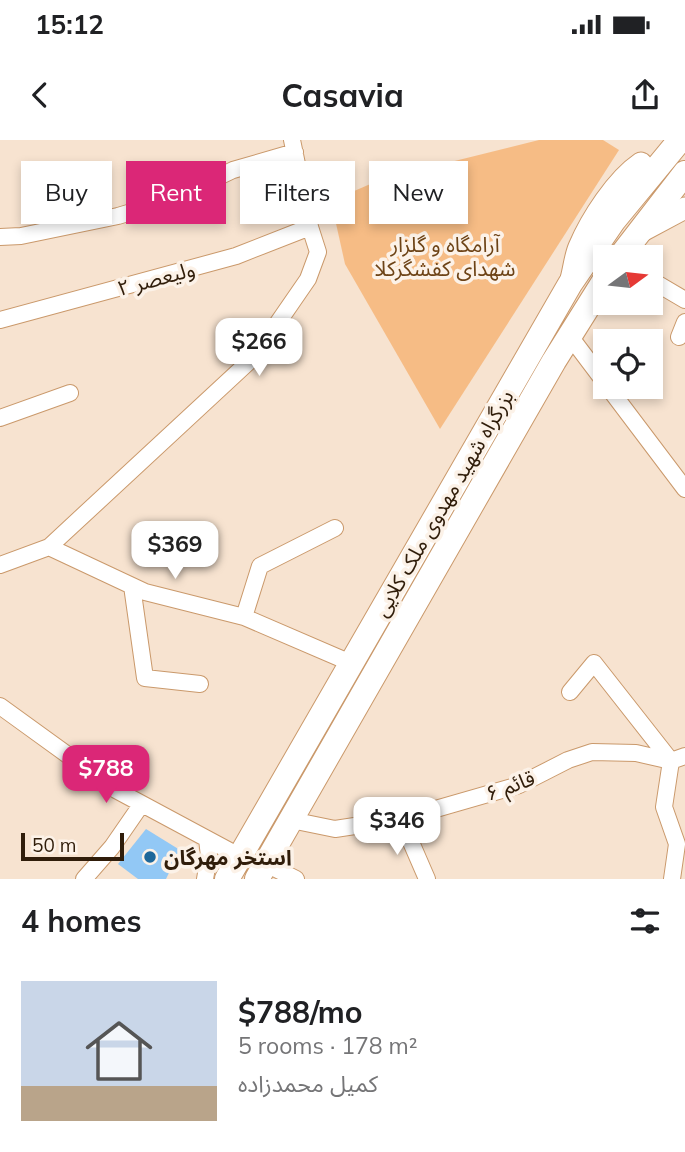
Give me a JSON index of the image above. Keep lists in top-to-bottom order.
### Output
{
  "streets": {
    "highway": ["بزرگراه شهید مهدوی ملک کلایی"],
    "street": ["ولیعصر ۲", "قائم ۶"]
  },
  "crossings": [
    ["بزرگراه شهید مهدوی ملک کلایی", "قائم ۶"]
  ],
  "parks": ["آرامگاه و گلزار شهدای کفشگرکلا"],
  "places": ["استخر مهرگان"],
  "scale_bar": "50 m",
  "north": "right",
  "page": {
    "status": "15:12",
    "header": "Casavia",
    "chip": [
      "Buy",
      "Rent",
      "Filters",
      "New"
    ],
    "price": [
      "$266",
      "$369",
      "$788",
      "$346"
    ],
    "scale": "50 m",
    "heading": "4 homes",
    "list": [
      {
        "name": "$788/mo",
        "note": "5 rooms · 178 m² · کمیل محمدزاده"
      }
    ]
  }
}
